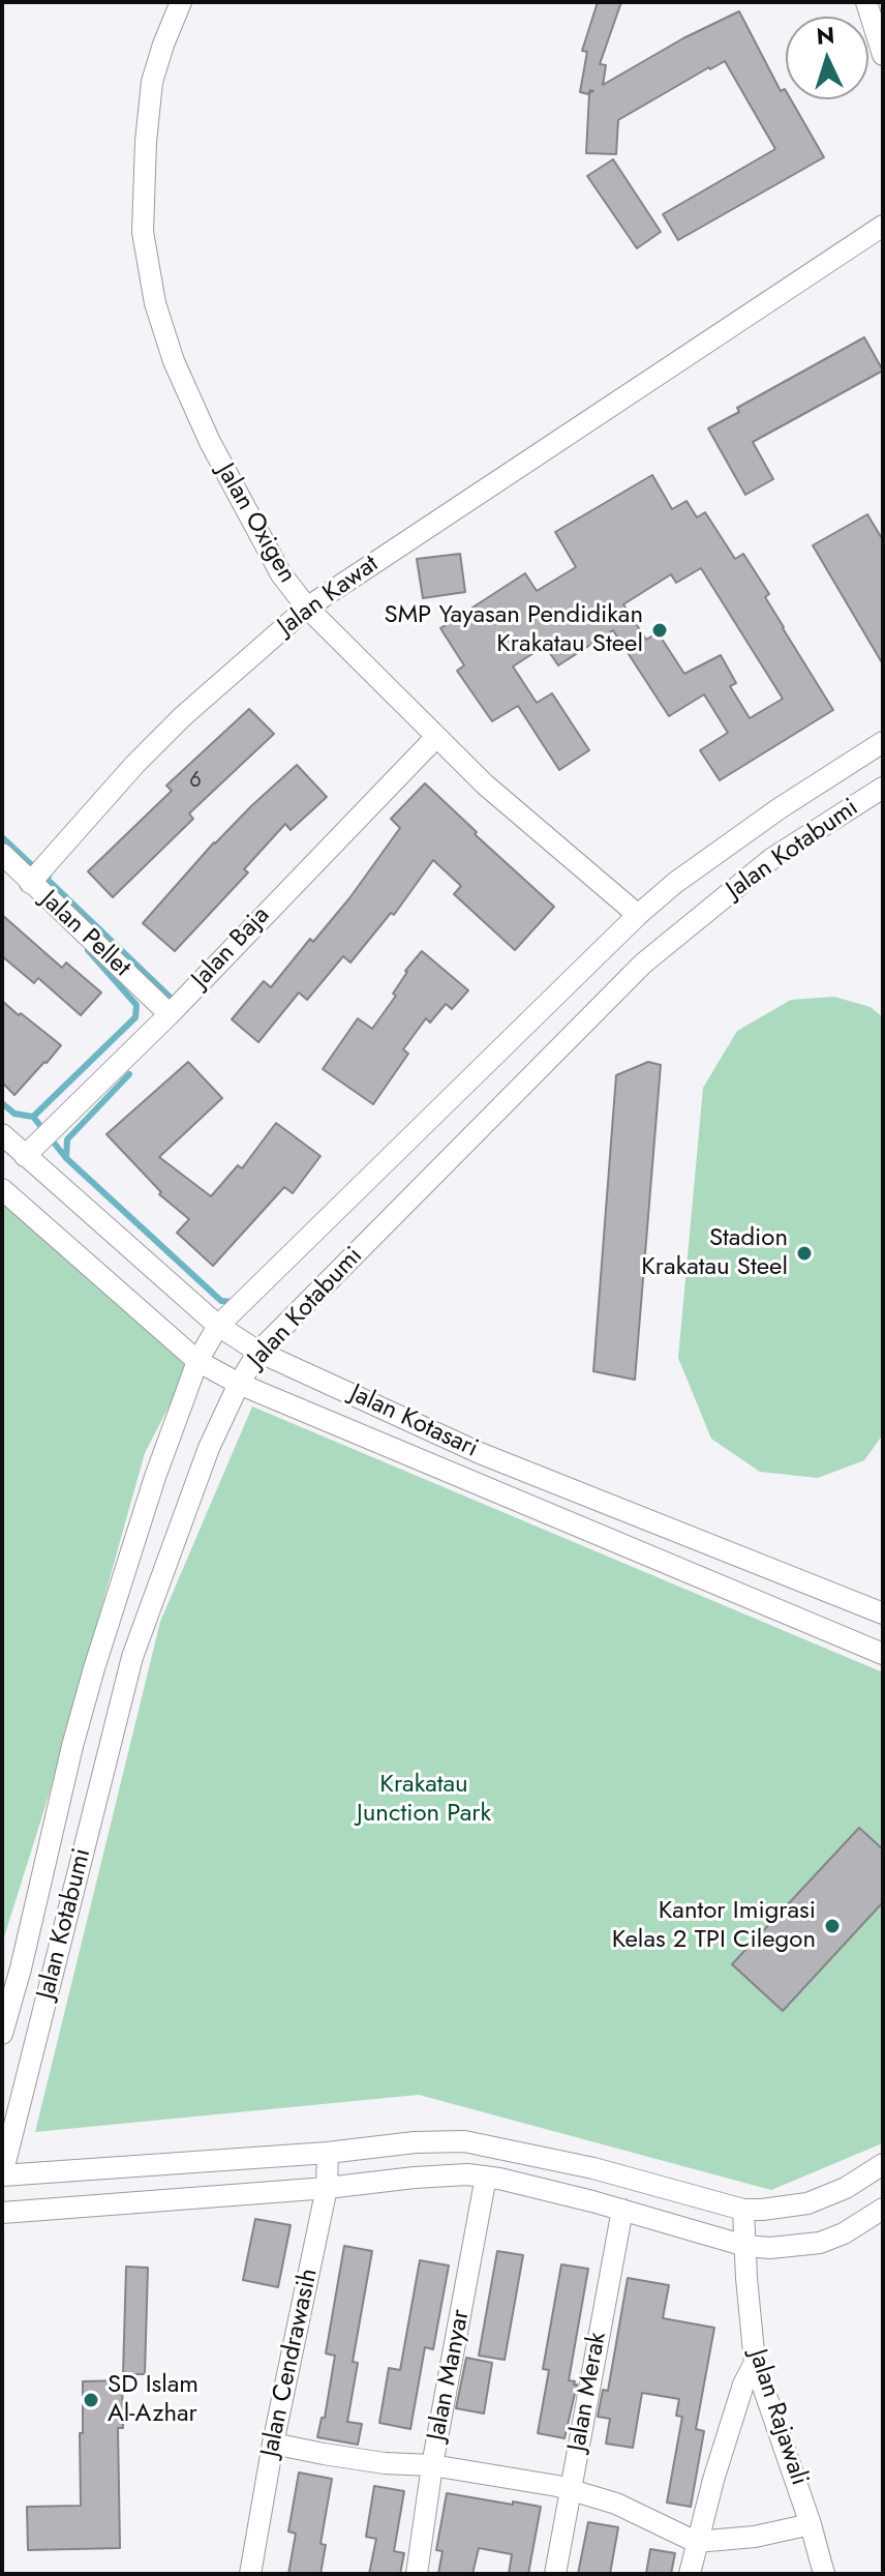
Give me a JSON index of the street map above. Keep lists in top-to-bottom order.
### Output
{
  "streets": {
    "street": [
      "Jalan Oxigen",
      "Jalan Kawat",
      "Jalan Kotabumi",
      "Jalan Pellet",
      "Jalan Baja",
      "Jalan Kotasari",
      "Jalan Cendrawasih",
      "Jalan Manyar",
      "Jalan Merak",
      "Jalan Rajawali"
    ]
  },
  "crossings": [
    ["Jalan Oxigen", "Jalan Kawat"],
    ["Jalan Oxigen", "Jalan Kotabumi"],
    ["Jalan Oxigen", "Jalan Baja"],
    ["Jalan Kawat", "Jalan Pellet"],
    ["Jalan Kotabumi", "Jalan Kotasari"],
    ["Jalan Pellet", "Jalan Baja"],
    ["Jalan Baja", "Jalan Kotasari"]
  ],
  "parks": ["Krakatau Junction Park"],
  "places": [
    "SMP Yayasan Pendidikan Krakatau Steel",
    "Stadion Krakatau Steel",
    "Kantor Imigrasi Kelas 2 TPI Cilegon",
    "SD Islam Al-Azhar"
  ],
  "house_numbers": ["6"],
  "north": "top"
}
